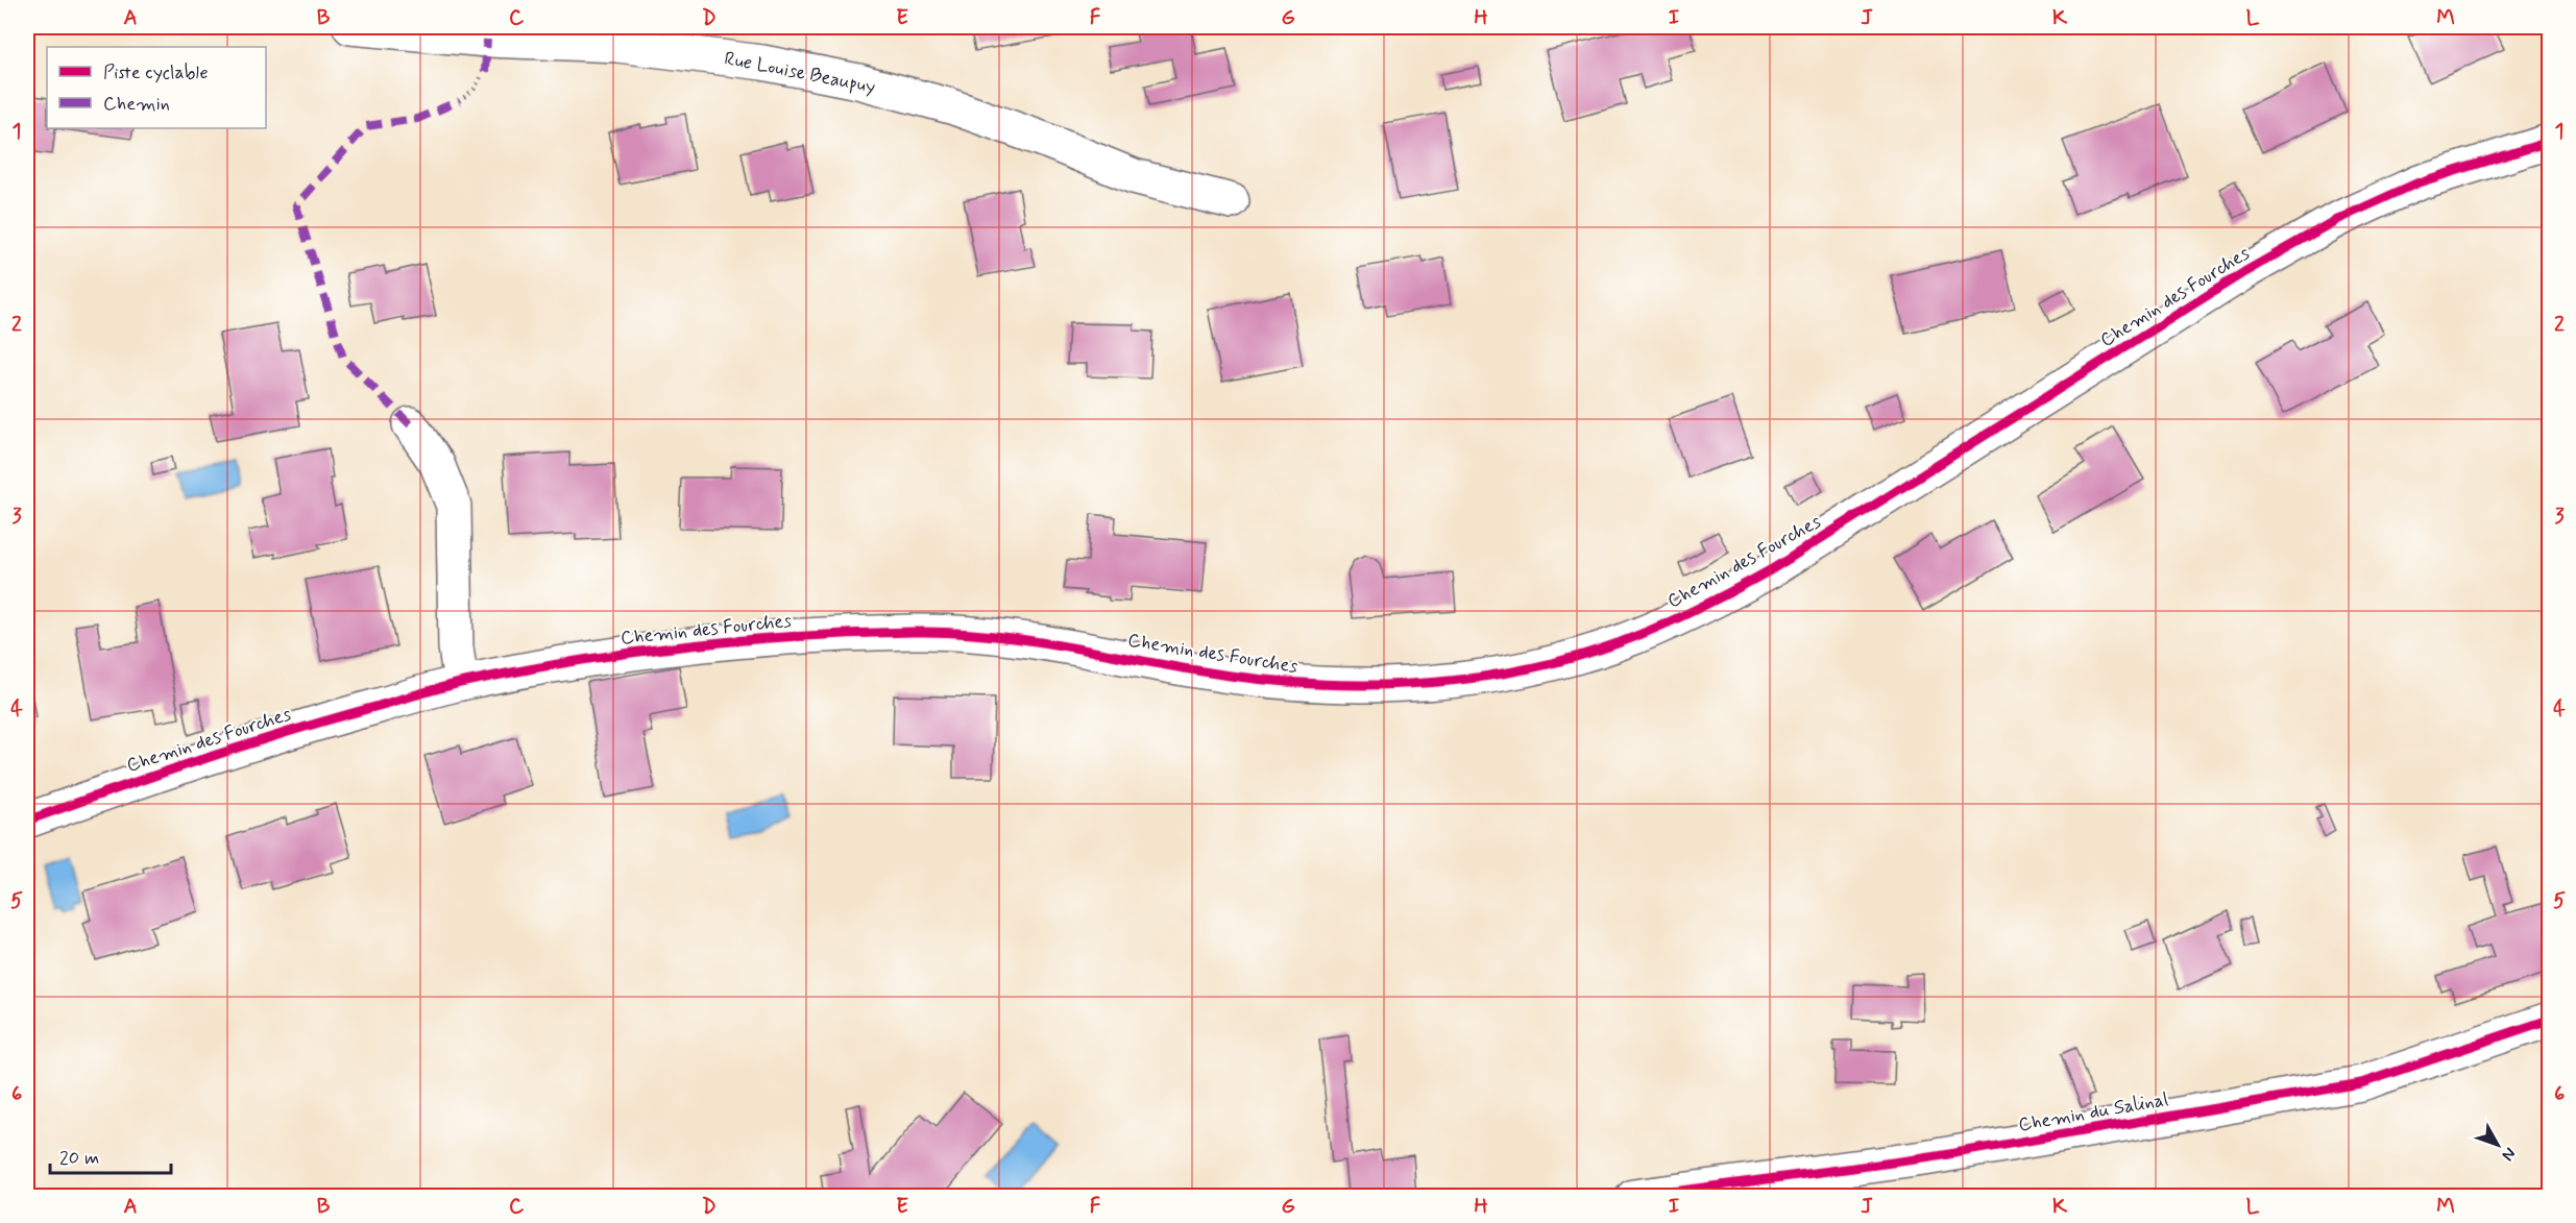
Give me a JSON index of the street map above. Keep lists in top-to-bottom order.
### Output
{
  "streets": {
    "street": ["Rue Louise Beaupuy", "Chemin des Fourches", "Chemin du Salinal"]
  },
  "legend": ["Piste cyclable", "Chemin"],
  "scale_bar": "20 m",
  "north": "bottom right",
  "grid": {
    "columns": [
      "A",
      "B",
      "C",
      "D",
      "E",
      "F",
      "G",
      "H",
      "I",
      "J",
      "K",
      "L",
      "M"
    ],
    "rows": [
      "1",
      "2",
      "3",
      "4",
      "5",
      "6"
    ]
  }
}
